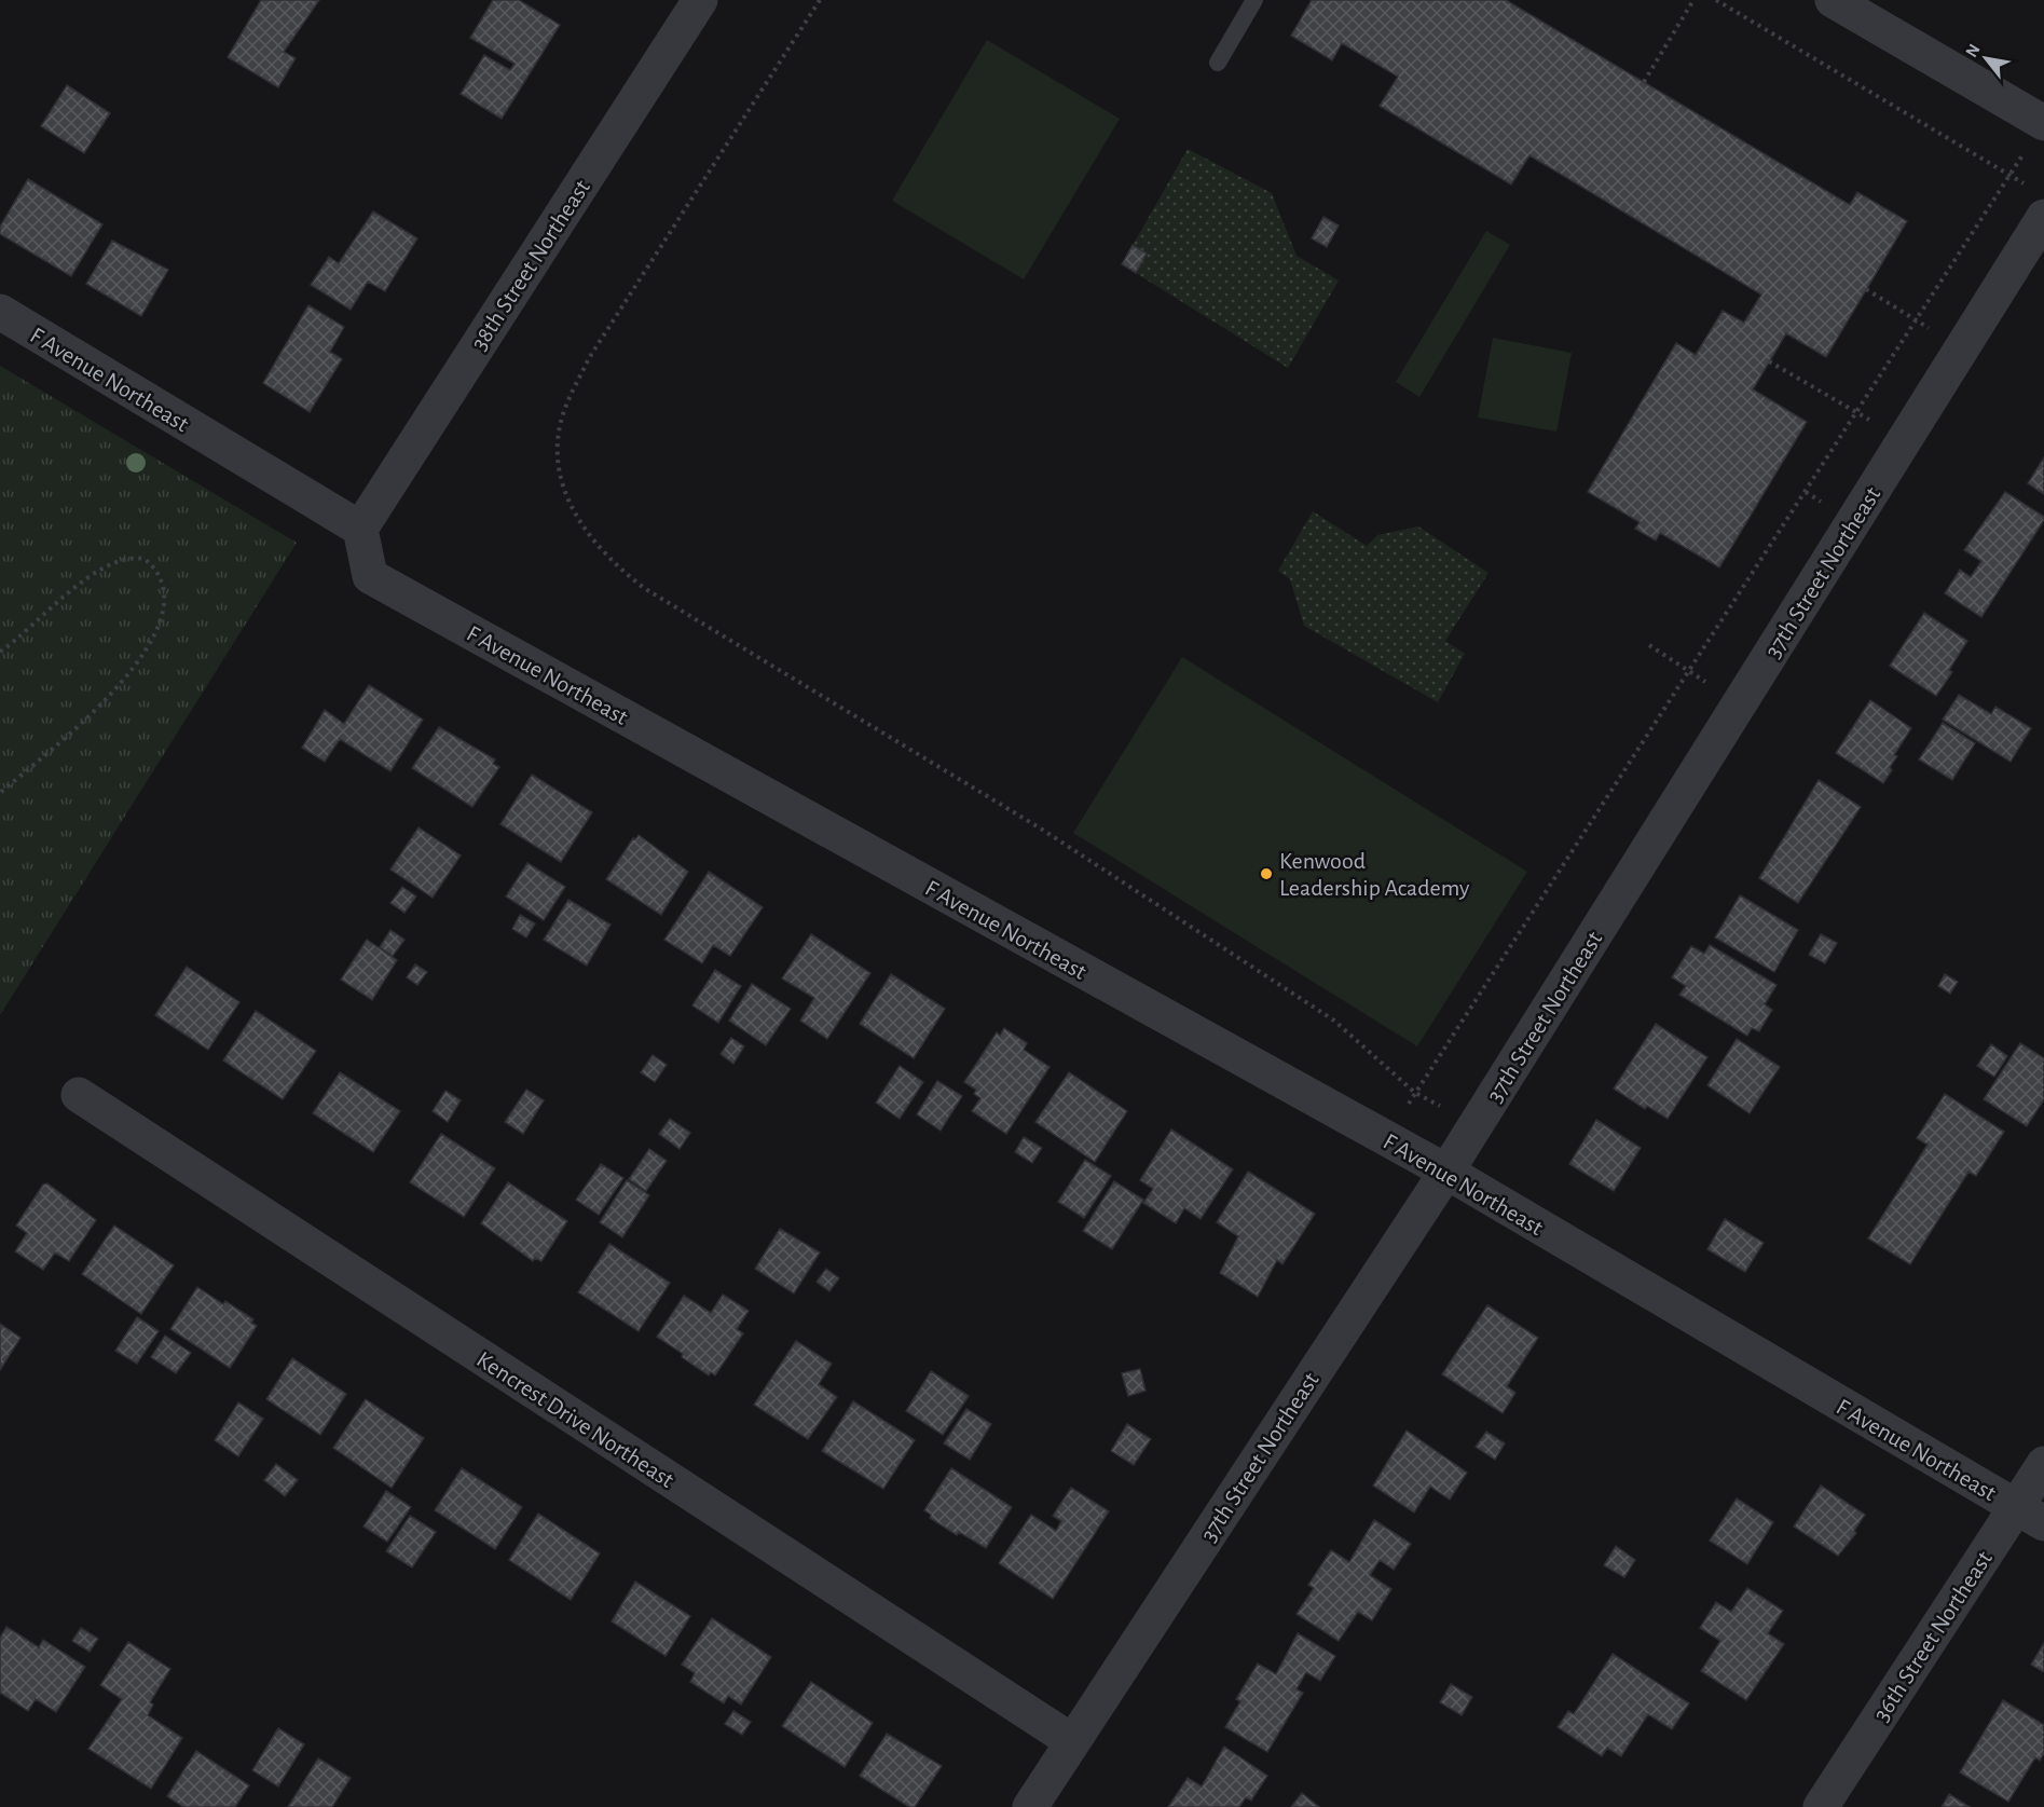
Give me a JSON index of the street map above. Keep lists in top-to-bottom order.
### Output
{
  "streets": {
    "street": [
      "38th Street Northeast",
      "F Avenue Northeast",
      "37th Street Northeast",
      "Kencrest Drive Northeast",
      "36th Street Northeast"
    ]
  },
  "crossings": [
    ["38th Street Northeast", "F Avenue Northeast"],
    ["F Avenue Northeast", "37th Street Northeast"],
    ["F Avenue Northeast", "36th Street Northeast"],
    ["37th Street Northeast", "Kencrest Drive Northeast"]
  ],
  "places": ["Kenwood Leadership Academy"],
  "north": "top left"
}
